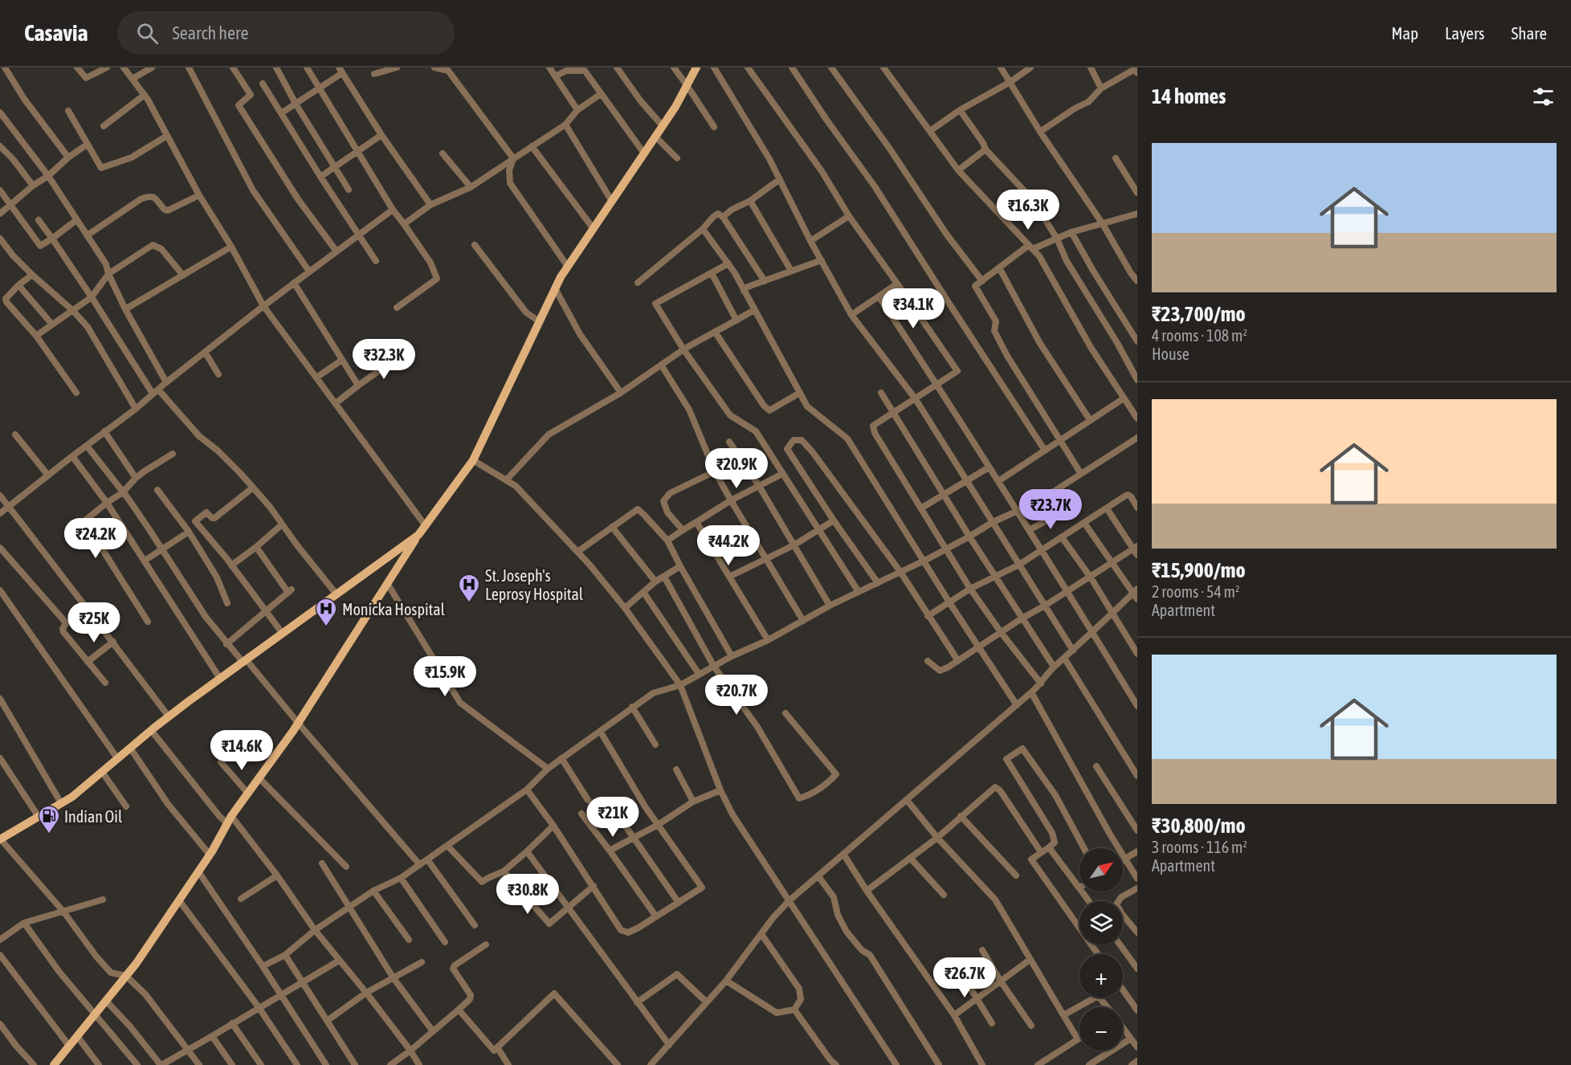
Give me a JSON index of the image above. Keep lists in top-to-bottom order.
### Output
{
  "places": {
    "hospital": ["St. Joseph's Leprosy Hospital", "Monicka Hospital"],
    "fuel station": ["Indian Oil"]
  },
  "north": "top right",
  "page": {
    "header": "Casavia",
    "search": "Search here",
    "nav": ["Map", "Layers", "Share"],
    "heading": "14 homes",
    "list": [
      {
        "name": "₹23,700/mo",
        "note": "4 rooms · 108 m² · House"
      },
      {
        "name": "₹15,900/mo",
        "note": "2 rooms · 54 m² · Apartment"
      },
      {
        "name": "₹30,800/mo",
        "note": "3 rooms · 116 m² · Apartment"
      }
    ],
    "price": [
      "₹16.3K",
      "₹34.1K",
      "₹32.3K",
      "₹20.9K",
      "₹23.7K",
      "₹24.2K",
      "₹44.2K",
      "₹25K",
      "₹15.9K",
      "₹20.7K",
      "₹14.6K",
      "₹21K",
      "₹30.8K",
      "₹26.7K"
    ],
    "map_buttons": ["+", "−"]
  }
}
